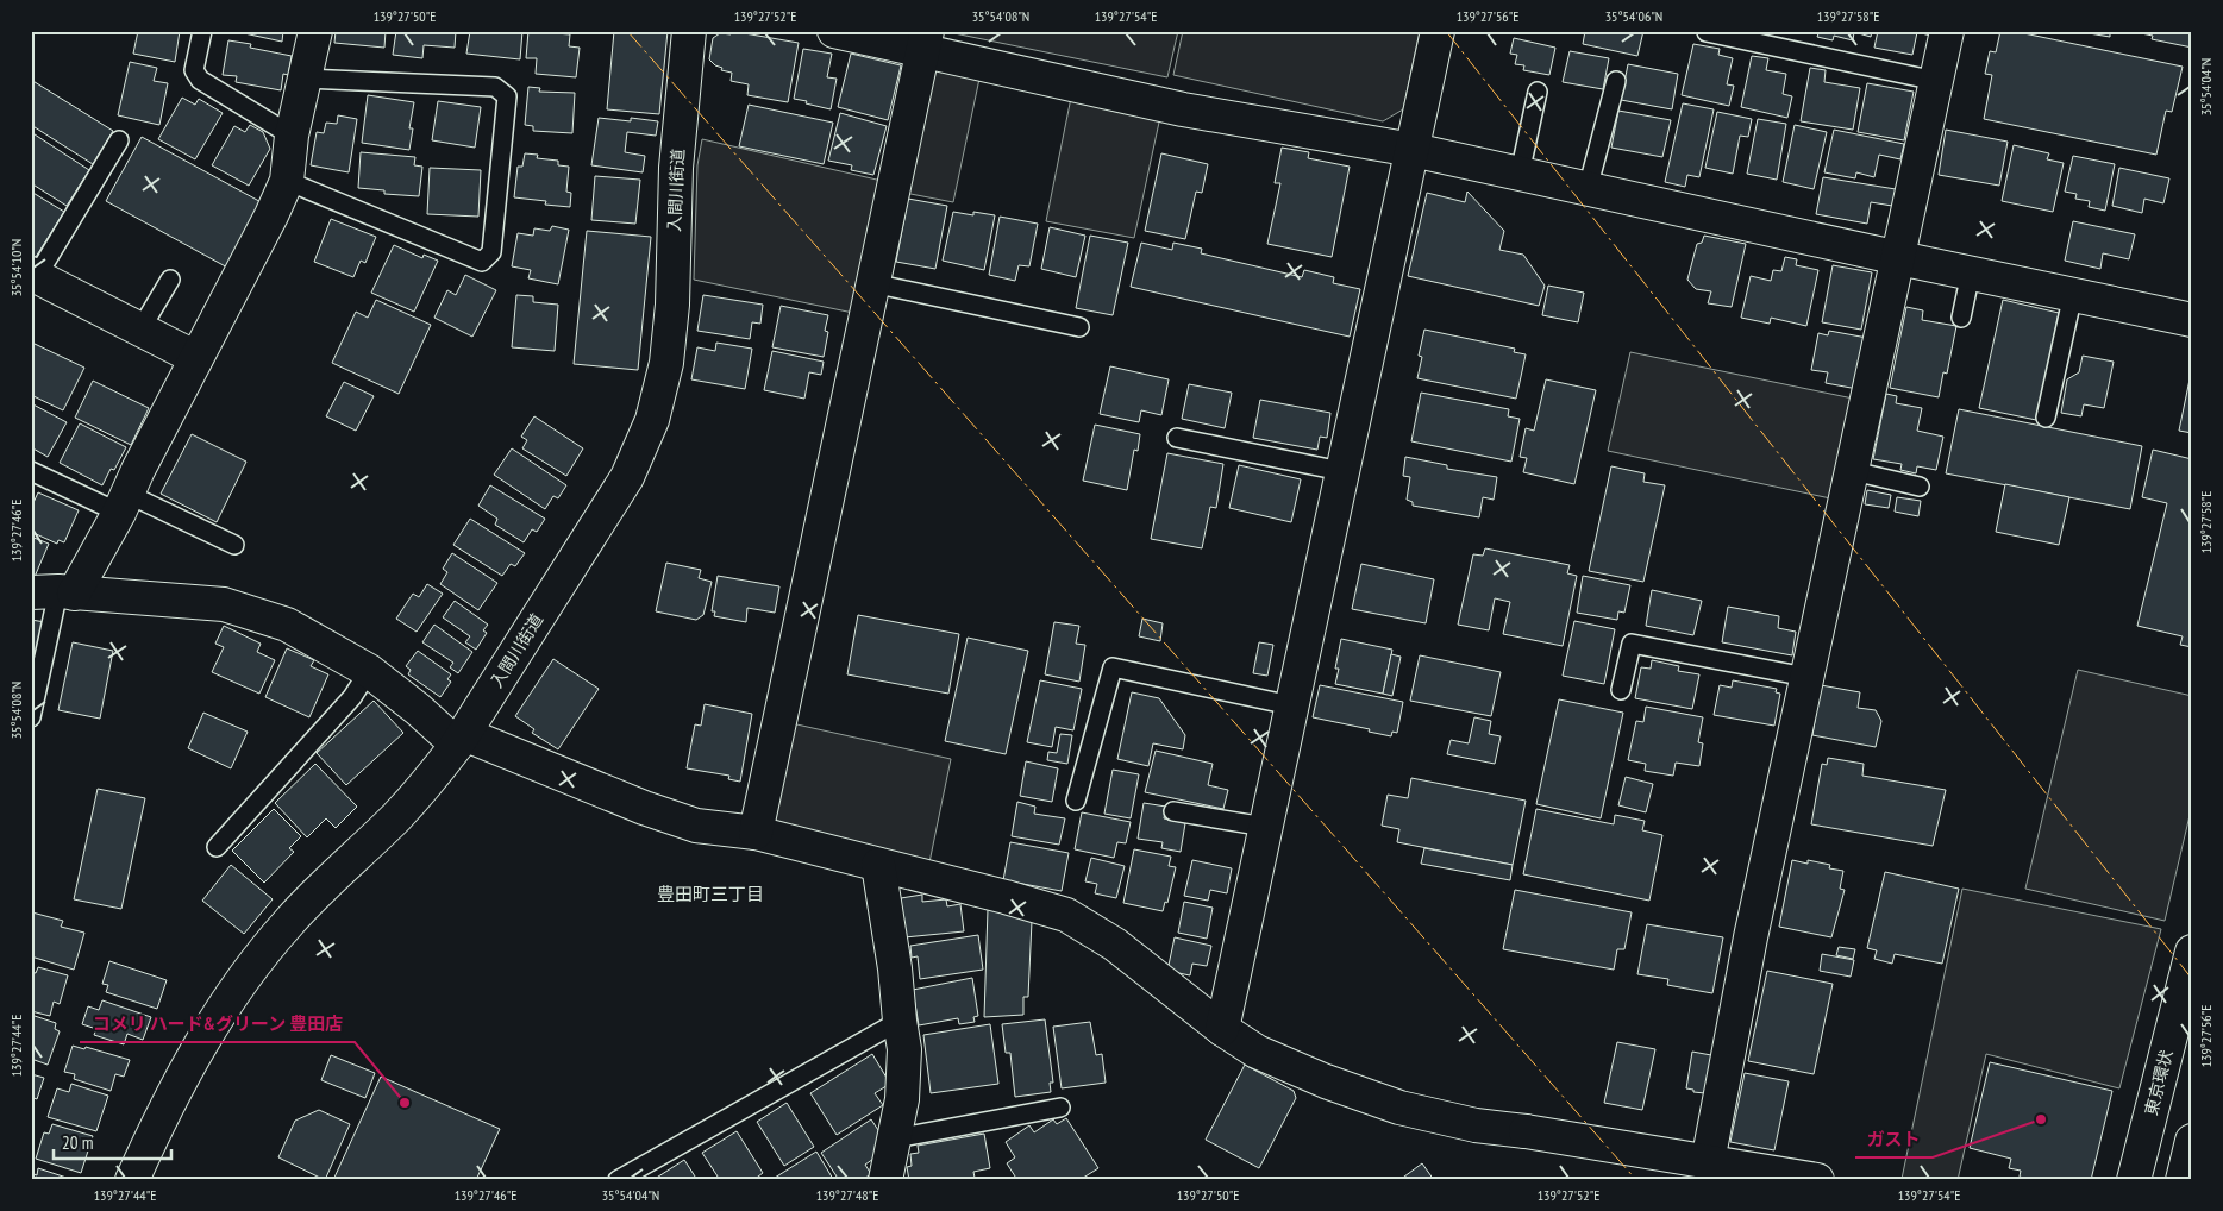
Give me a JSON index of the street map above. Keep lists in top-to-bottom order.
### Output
{
  "streets": {
    "main road": ["入間川街道", "東京環状"]
  },
  "districts": ["豊田町三丁目"],
  "places": ["コメリ ハード&グリーン 豊田店", "ガスト"],
  "scale_bar": "20 m",
  "coordinates": [
    "139°27'50\"E",
    "139°27'52\"E",
    "35°54'08\"N",
    "139°27'54\"E",
    "139°27'56\"E",
    "35°54'06\"N",
    "139°27'58\"E",
    "35°54'04\"N",
    "35°54'10\"N",
    "139°27'46\"E",
    "139°27'44\"E",
    "139°27'48\"E"
  ]
}
